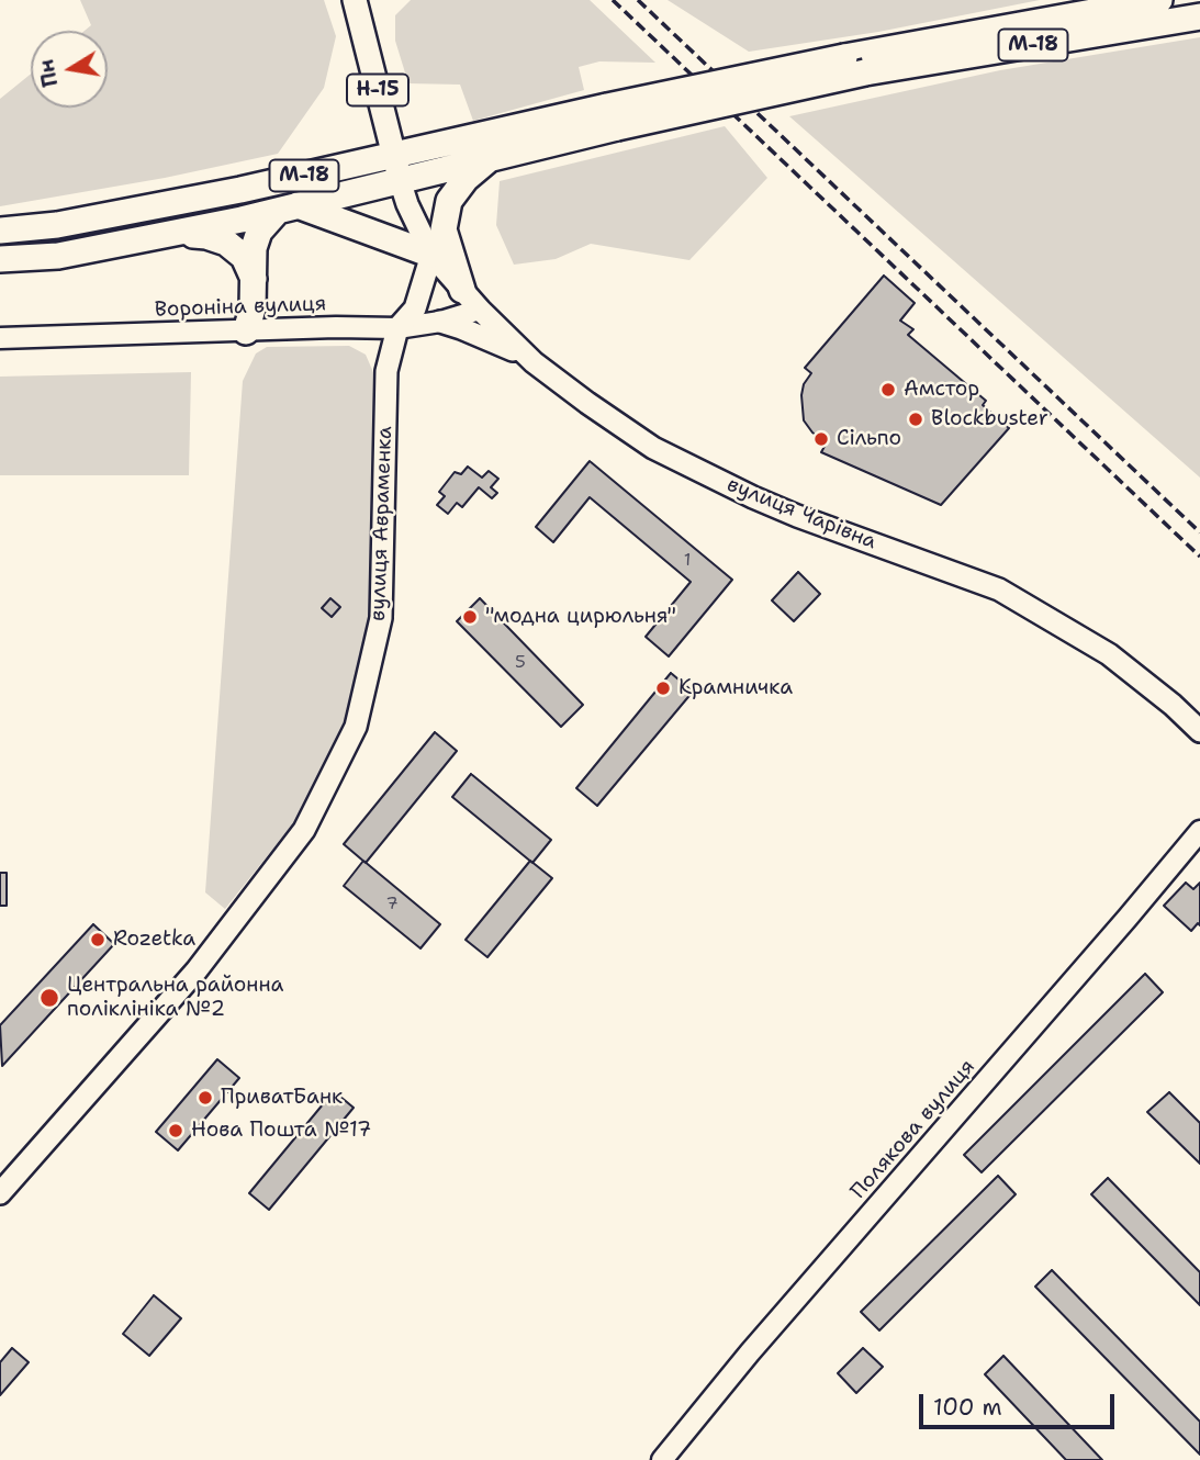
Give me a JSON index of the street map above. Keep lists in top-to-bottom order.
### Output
{
  "streets": {
    "highway": ["М-18"],
    "main road": ["Н-15", "вулиця Чарівна", "вулиця Авраменка"],
    "street": ["Вороніна вулиця", "Полякова вулиця"]
  },
  "crossings": [
    ["М-18", "Н-15"],
    ["М-18", "вулиця Чарівна"],
    ["Н-15", "вулиця Чарівна"],
    ["Вороніна вулиця", "вулиця Чарівна"],
    ["Вороніна вулиця", "вулиця Авраменка"],
    ["вулиця Чарівна", "вулиця Авраменка"]
  ],
  "places": [
    "Амстор",
    "Blockbuster",
    "Сільпо",
    "\"модна цирюльня\"",
    "Крамничка",
    "Rozetka",
    "Центральна районна поліклініка №2",
    "ПриватБанк",
    "Нова Пошта №17"
  ],
  "house_numbers": ["1", "5", "7"],
  "scale_bar": "100 m",
  "north": "left"
}
